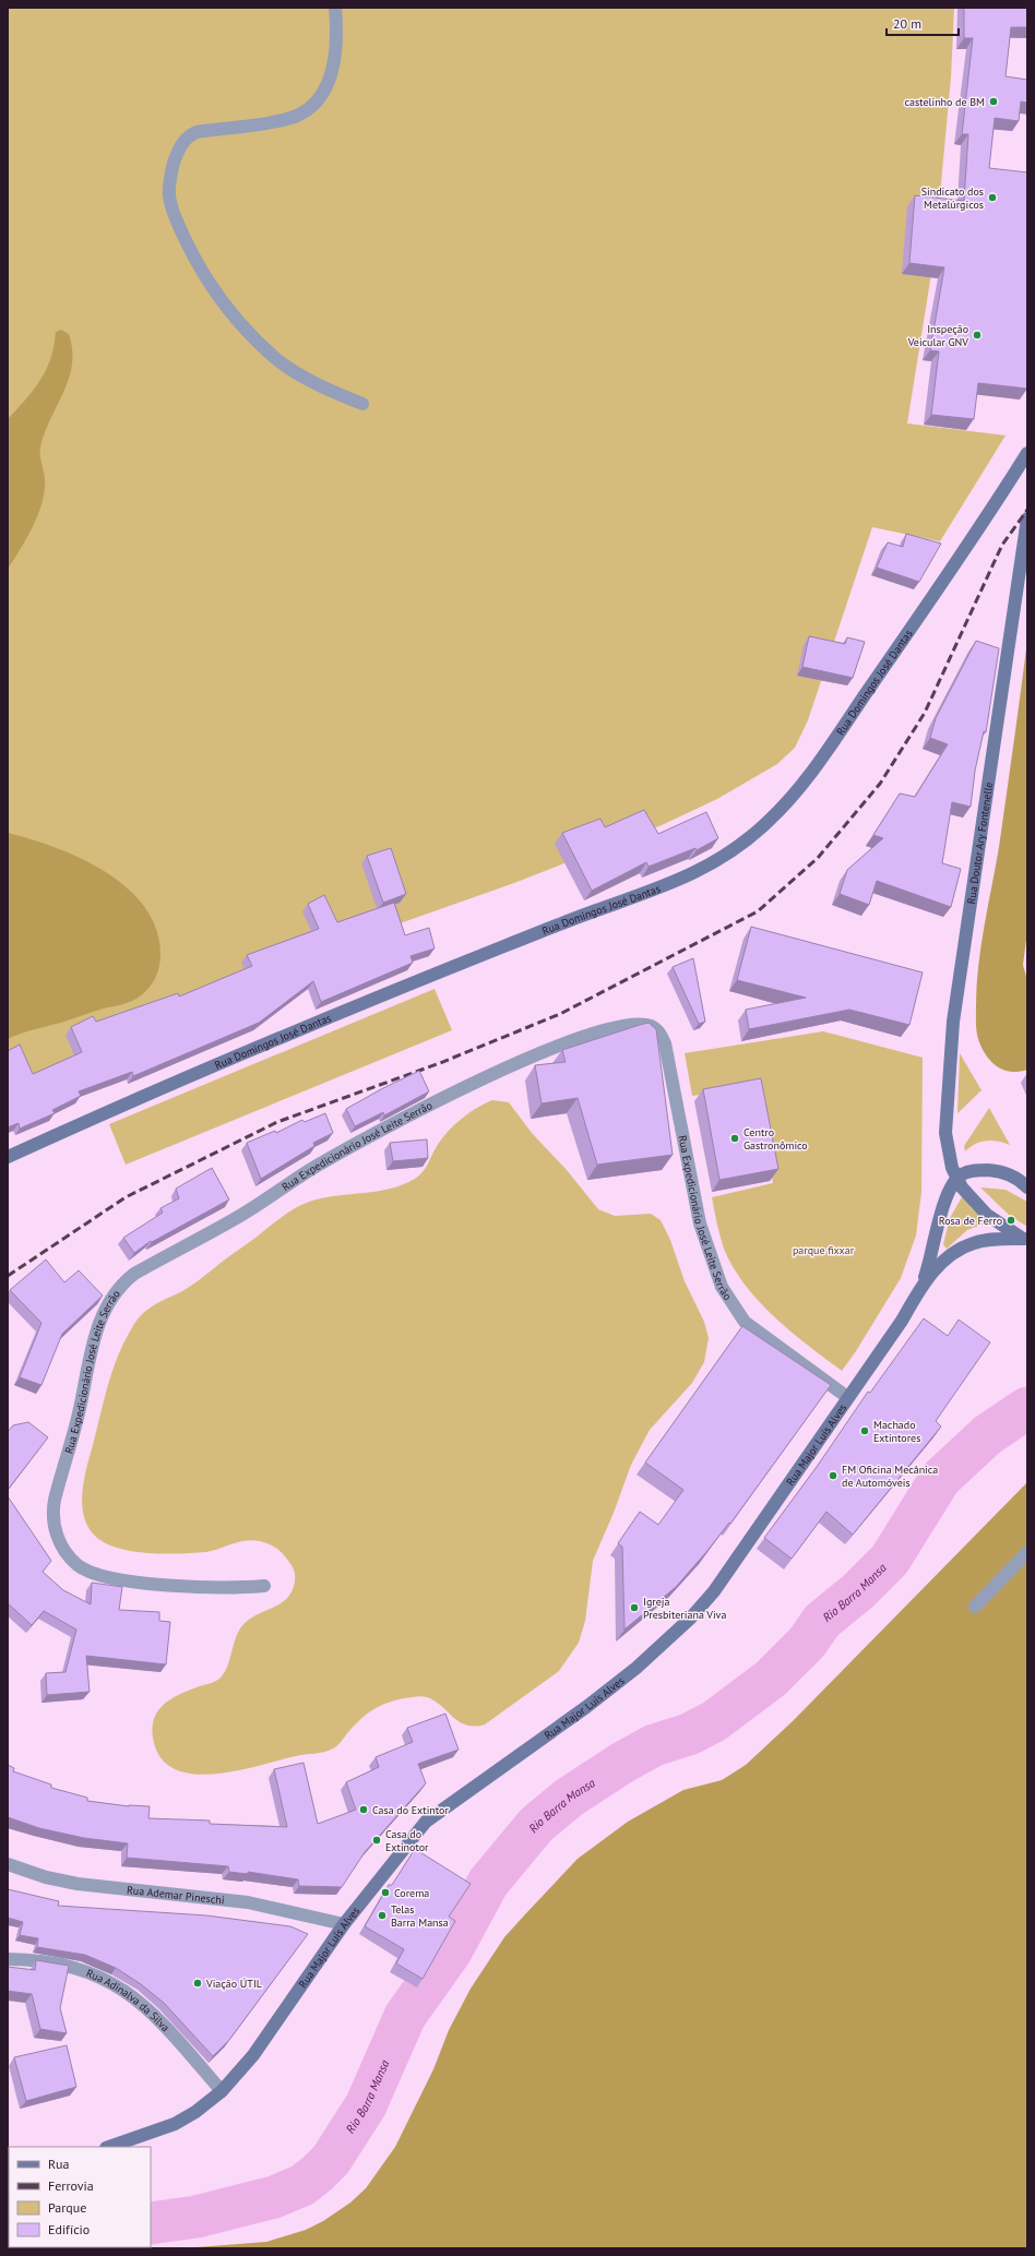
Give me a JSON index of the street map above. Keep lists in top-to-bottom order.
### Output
{
  "streets": {
    "street": [
      "Rua Domingos José Dantas",
      "Rua Doutor Ary Fontenelle",
      "Rua Expedicionário José Leite Serrão",
      "Rua Major Luís Alves",
      "Rua Ademar Pineschi",
      "Rua Adinalva da Silva"
    ]
  },
  "crossings": [
    ["Rua Expedicionário José Leite Serrão", "Rua Major Luís Alves"],
    ["Rua Major Luís Alves", "Rua Ademar Pineschi"],
    ["Rua Major Luís Alves", "Rua Adinalva da Silva"]
  ],
  "water": ["Rio Barra Mansa"],
  "parks": ["parque fixxar"],
  "places": [
    "castelinho de BM",
    "Sindicato dos Metalúrgicos",
    "Inspeção Veicular GNV",
    "Centro Gastronômico",
    "Rosa de Ferro",
    "Machado Extintores",
    "FM Oficina Mecânica de Automóveis",
    "Igreja Presbiteriana Viva",
    "Casa do Extintor",
    "Casa do Extinotor",
    "Corema",
    "Telas Barra Mansa",
    "Viação ÚTIL"
  ],
  "legend": [
    "Rua",
    "Ferrovia",
    "Parque",
    "Edifício"
  ],
  "scale_bar": "20 m"
}
